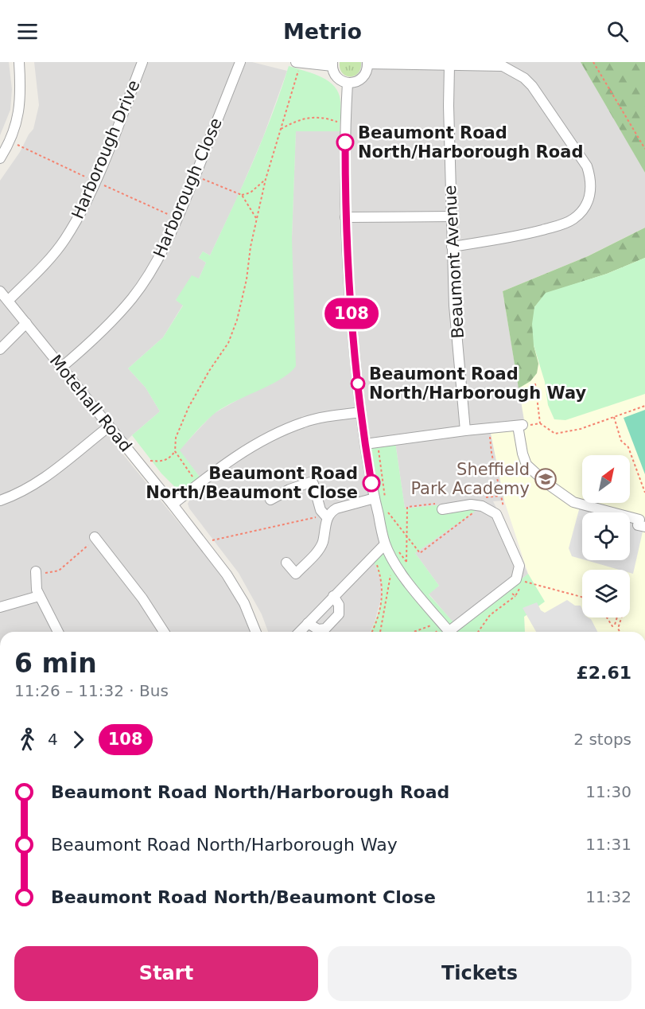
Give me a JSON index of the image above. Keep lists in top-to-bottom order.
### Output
{
  "streets": {
    "street": [
      "Harborough Drive",
      "Harborough Close",
      "Beaumont Avenue",
      "Motehall Road"
    ]
  },
  "crossings": [
    ["Harborough Drive", "Motehall Road"],
    ["Harborough Close", "Motehall Road"]
  ],
  "places": {
    "other": ["Beaumont Road North/Harborough Road", "Beaumont Road North/Harborough Way", "Beaumont Road North/Beaumont Close"],
    "school or university": ["Sheffield Park Academy"]
  },
  "lines": ["bus line 108"],
  "north": "top right",
  "page": {
    "header": "Metrio",
    "on_map": "108",
    "heading": ["6 min", "11:26 – 11:32 · Bus", "£2.61"],
    "legs": ["4", "108", "2 stops"],
    "list": [
      {
        "name": "Beaumont Road North/Harborough Road",
        "value": "11:30"
      },
      {
        "name": "Beaumont Road North/Harborough Way",
        "value": "11:31"
      },
      {
        "name": "Beaumont Road North/Beaumont Close",
        "value": "11:32"
      }
    ],
    "buttons": ["Start", "Tickets"]
  }
}
